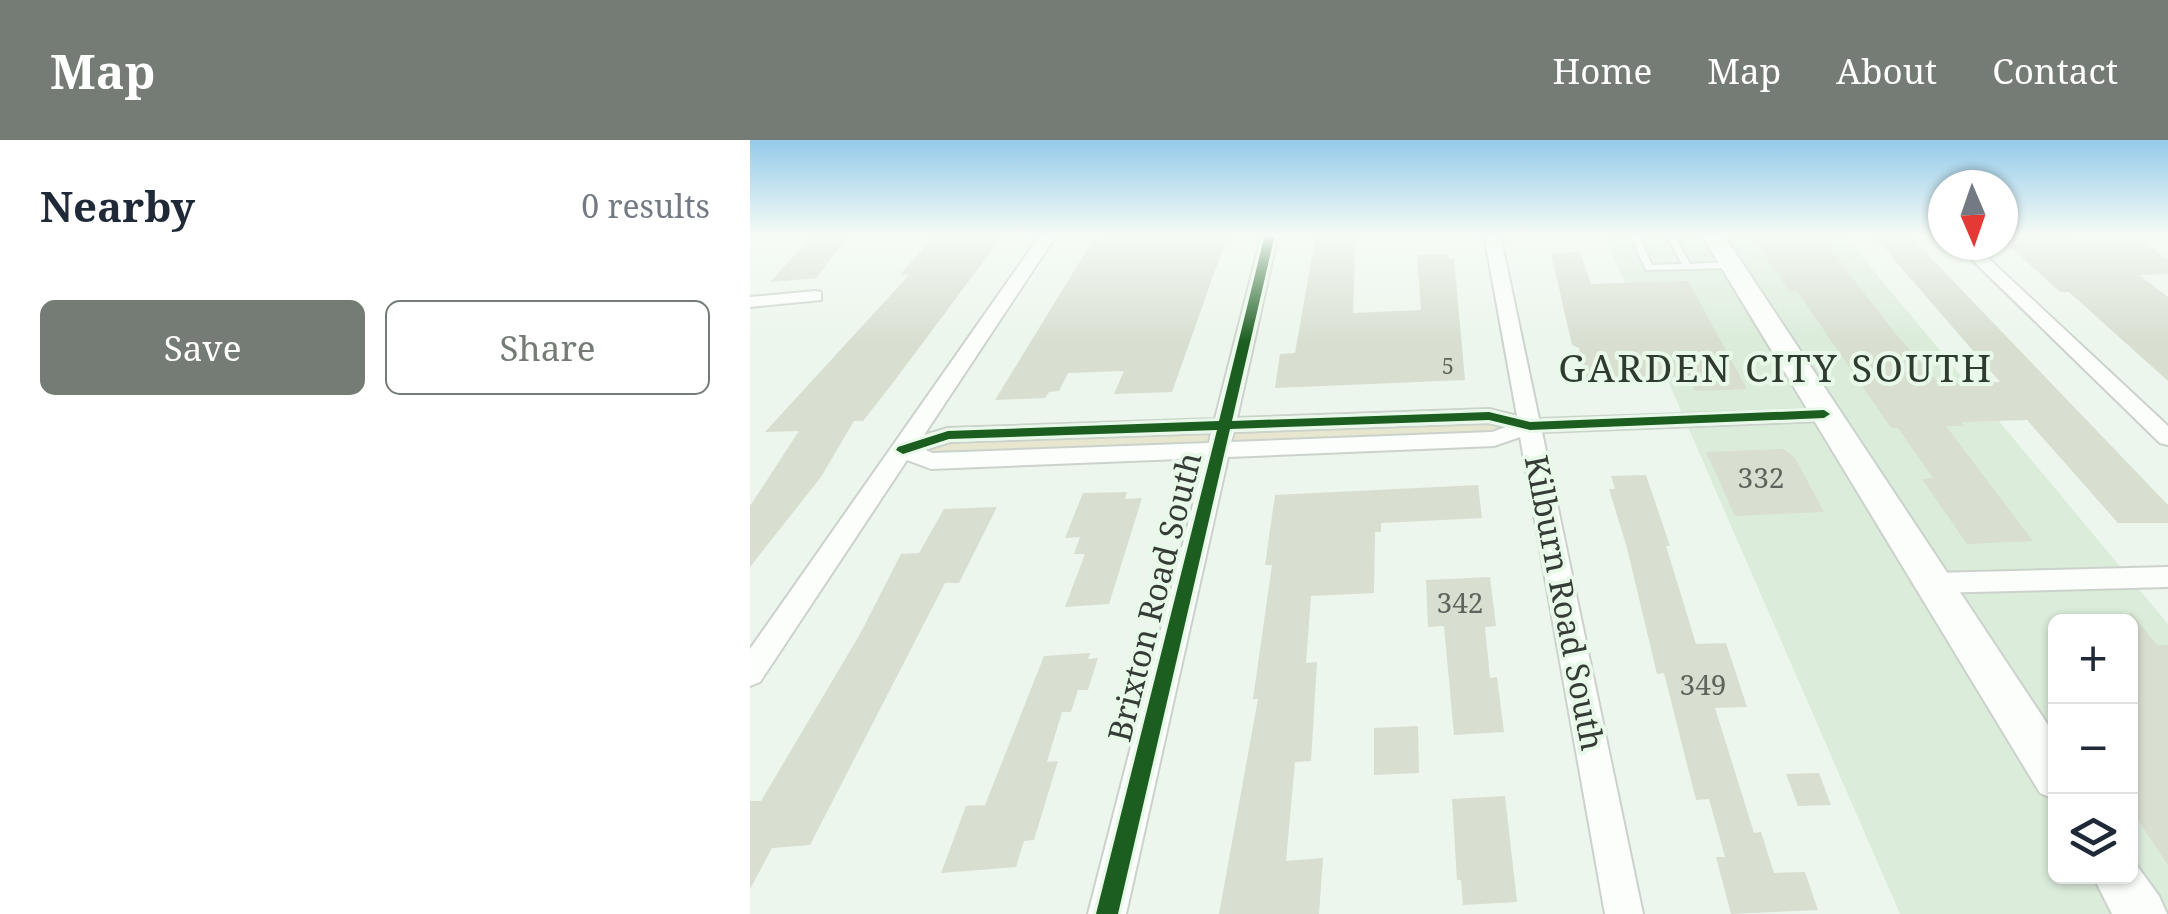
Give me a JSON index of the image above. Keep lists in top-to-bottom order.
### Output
{
  "streets": {
    "street": ["Brixton Road South", "Kilburn Road South"]
  },
  "districts": ["GARDEN CITY SOUTH"],
  "house_numbers": [
    "5",
    "332",
    "342",
    "349"
  ],
  "north": "bottom",
  "page": {
    "header": "Map",
    "nav": [
      "Home",
      "Map",
      "About",
      "Contact"
    ],
    "heading": ["Nearby", "0 results"],
    "buttons": ["Save", "Share"],
    "map_buttons": ["+", "−"]
  }
}
